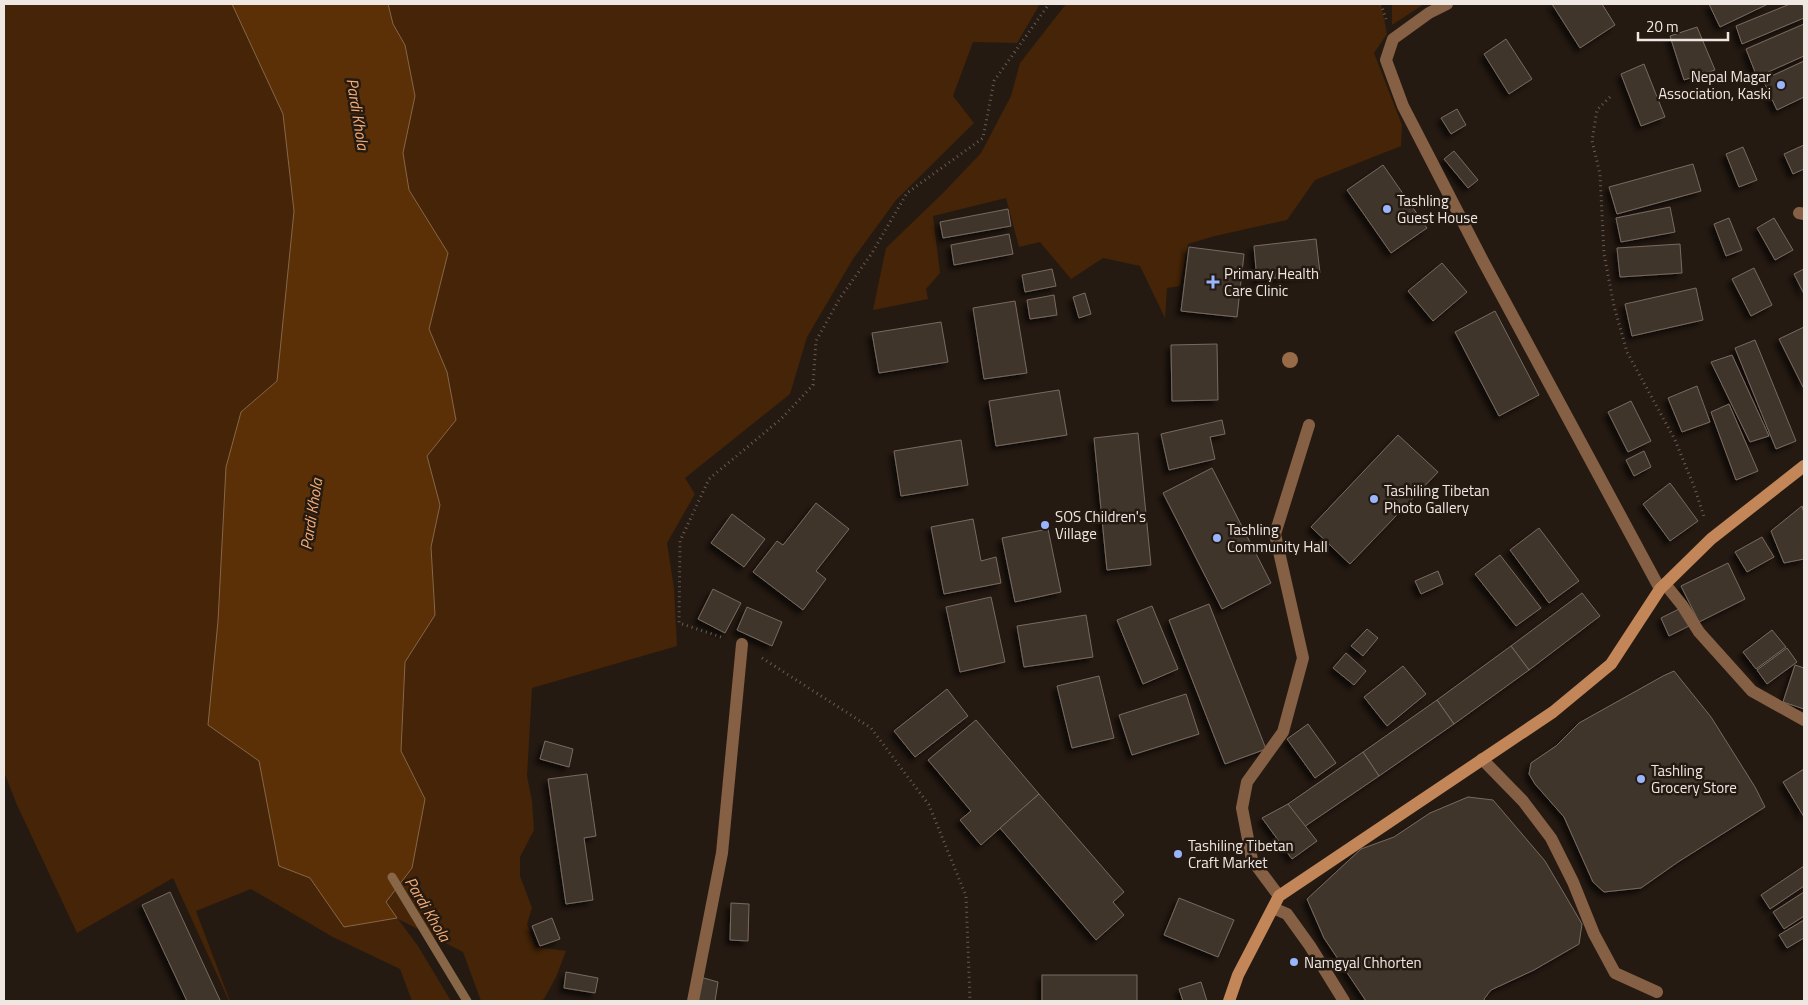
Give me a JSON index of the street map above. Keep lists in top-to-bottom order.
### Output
{
  "water": ["Pardi Khola"],
  "places": {
    "other": [
      "Nepal Magar Association, Kaski",
      "Tashling Guest House",
      "Tashiling Tibetan Photo Gallery",
      "SOS Children's Village",
      "Tashling Community Hall",
      "Tashling Grocery Store",
      "Tashiling Tibetan Craft Market",
      "Namgyal Chhorten"
    ],
    "health": ["Primary Health Care Clinic"]
  },
  "scale_bar": "20 m"
}
